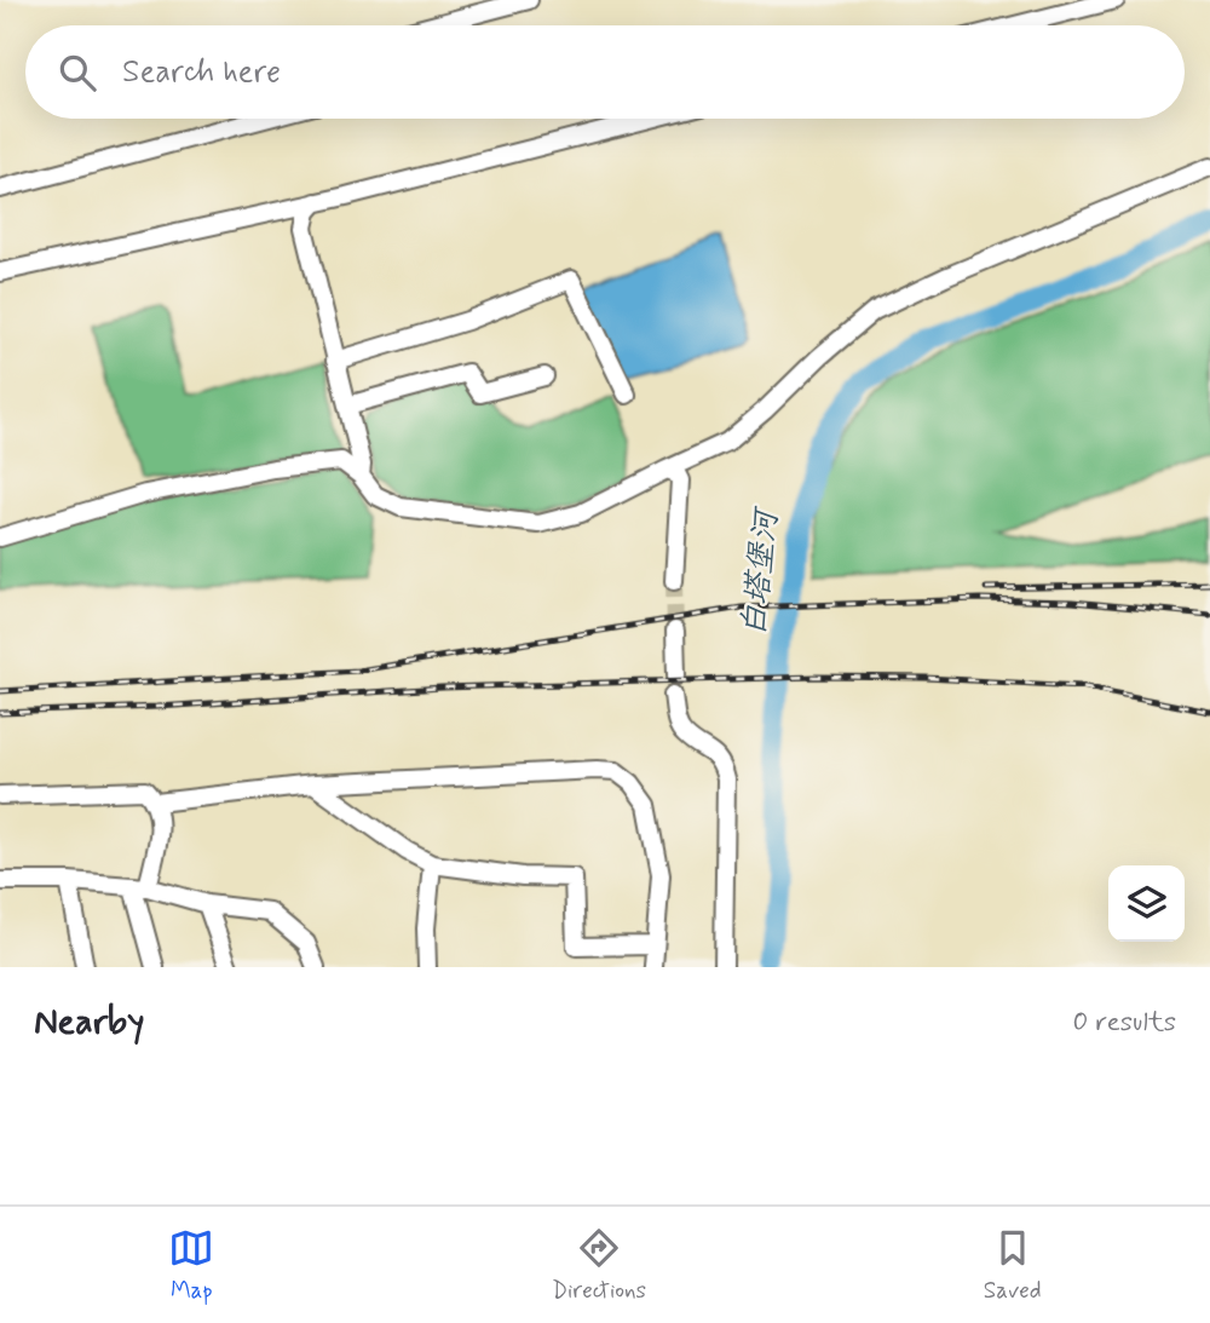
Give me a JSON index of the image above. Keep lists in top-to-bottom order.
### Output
{
  "water": ["白塔堡河"],
  "page": {
    "search": "Search here",
    "heading": ["Nearby", "0 results"],
    "nav": ["Map", "Directions", "Saved"]
  }
}
